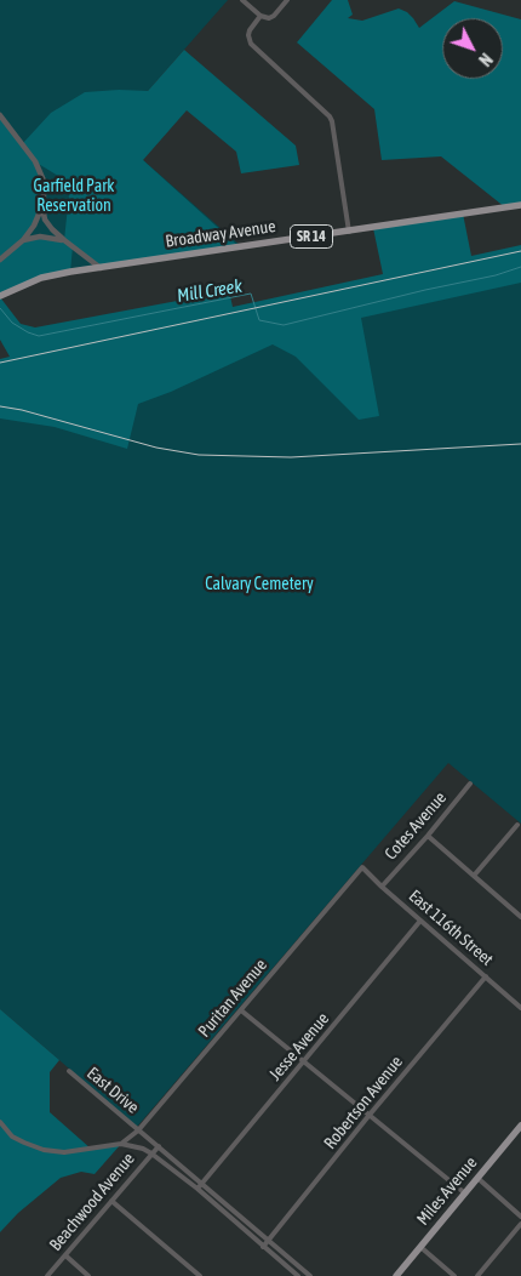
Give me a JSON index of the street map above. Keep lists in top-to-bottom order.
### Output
{
  "streets": {
    "main road": ["Broadway Avenue", "SR 14", "Miles Avenue"],
    "street": [
      "Cotes Avenue",
      "East 116th Street",
      "Puritan Avenue",
      "Jesse Avenue",
      "East Drive",
      "Robertson Avenue",
      "Beachwood Avenue"
    ]
  },
  "crossings": [
    ["Cotes Avenue", "East 116th Street"],
    ["East 116th Street", "Puritan Avenue"],
    ["East 116th Street", "Jesse Avenue"],
    ["East 116th Street", "Robertson Avenue"],
    ["Puritan Avenue", "East Drive"],
    ["Jesse Avenue", "East Drive"],
    ["East Drive", "Robertson Avenue"],
    ["East Drive", "Beachwood Avenue"]
  ],
  "water": ["Mill Creek"],
  "parks": ["Garfield Park Reservation", "Calvary Cemetery"],
  "north": "bottom right"
}
